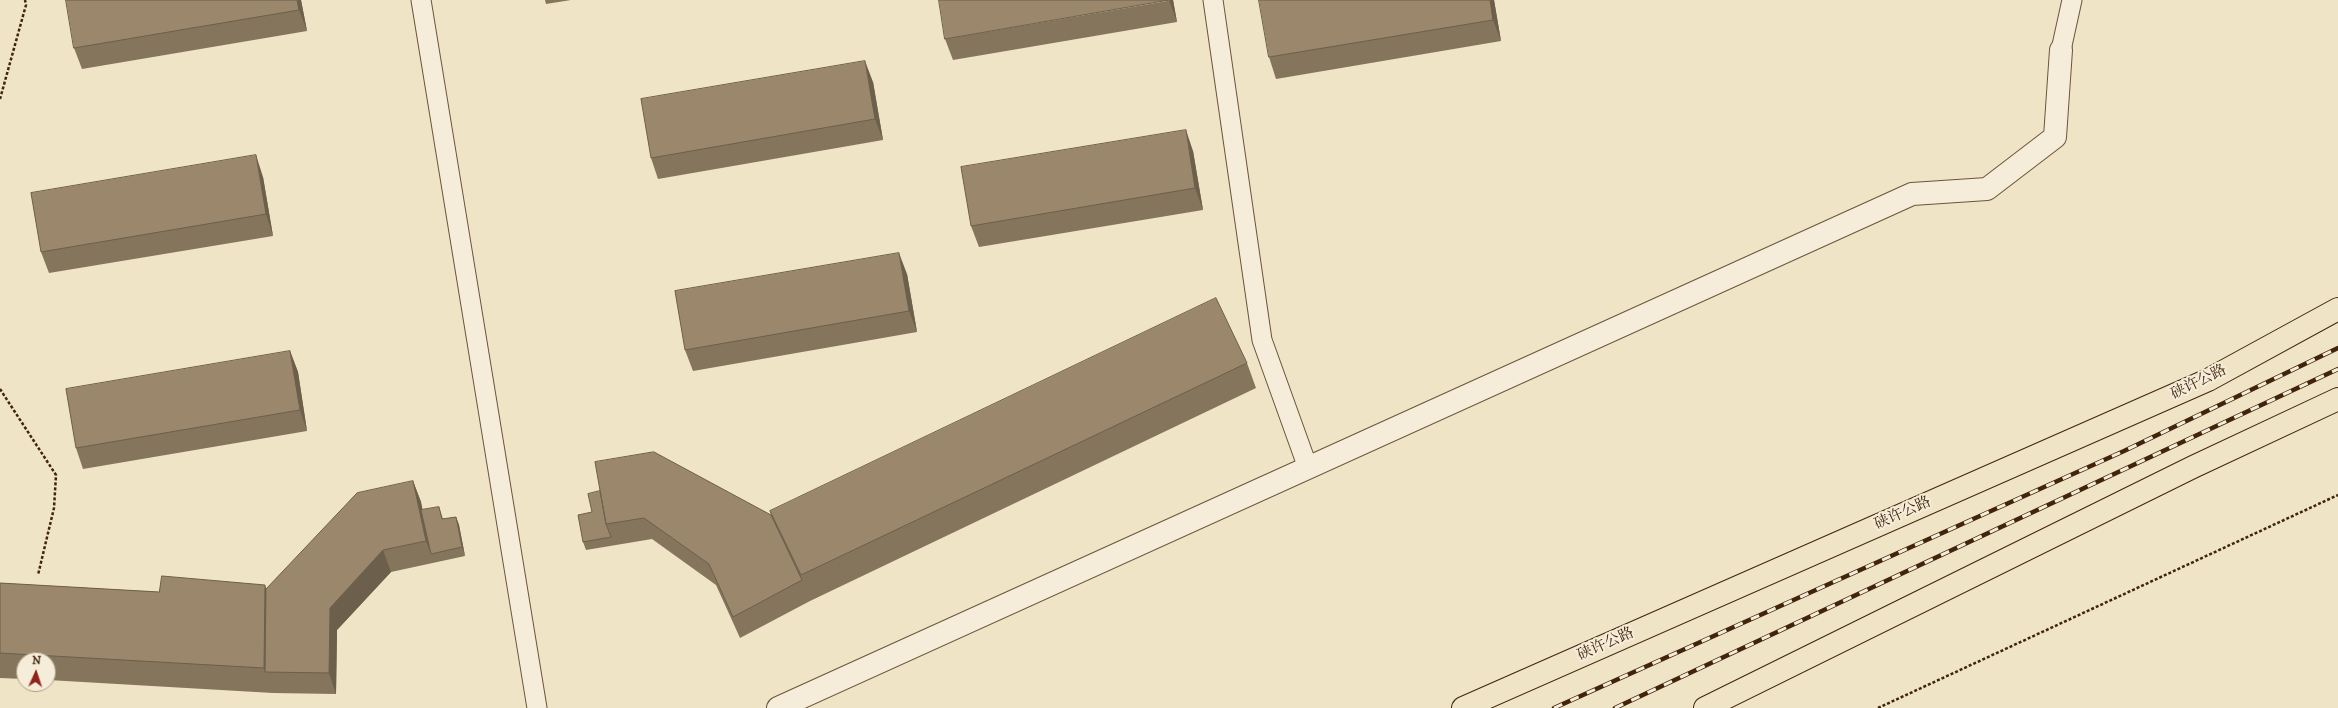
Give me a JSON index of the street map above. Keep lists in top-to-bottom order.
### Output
{
  "streets": {
    "highway": ["硖许公路"]
  },
  "north": "top"
}
